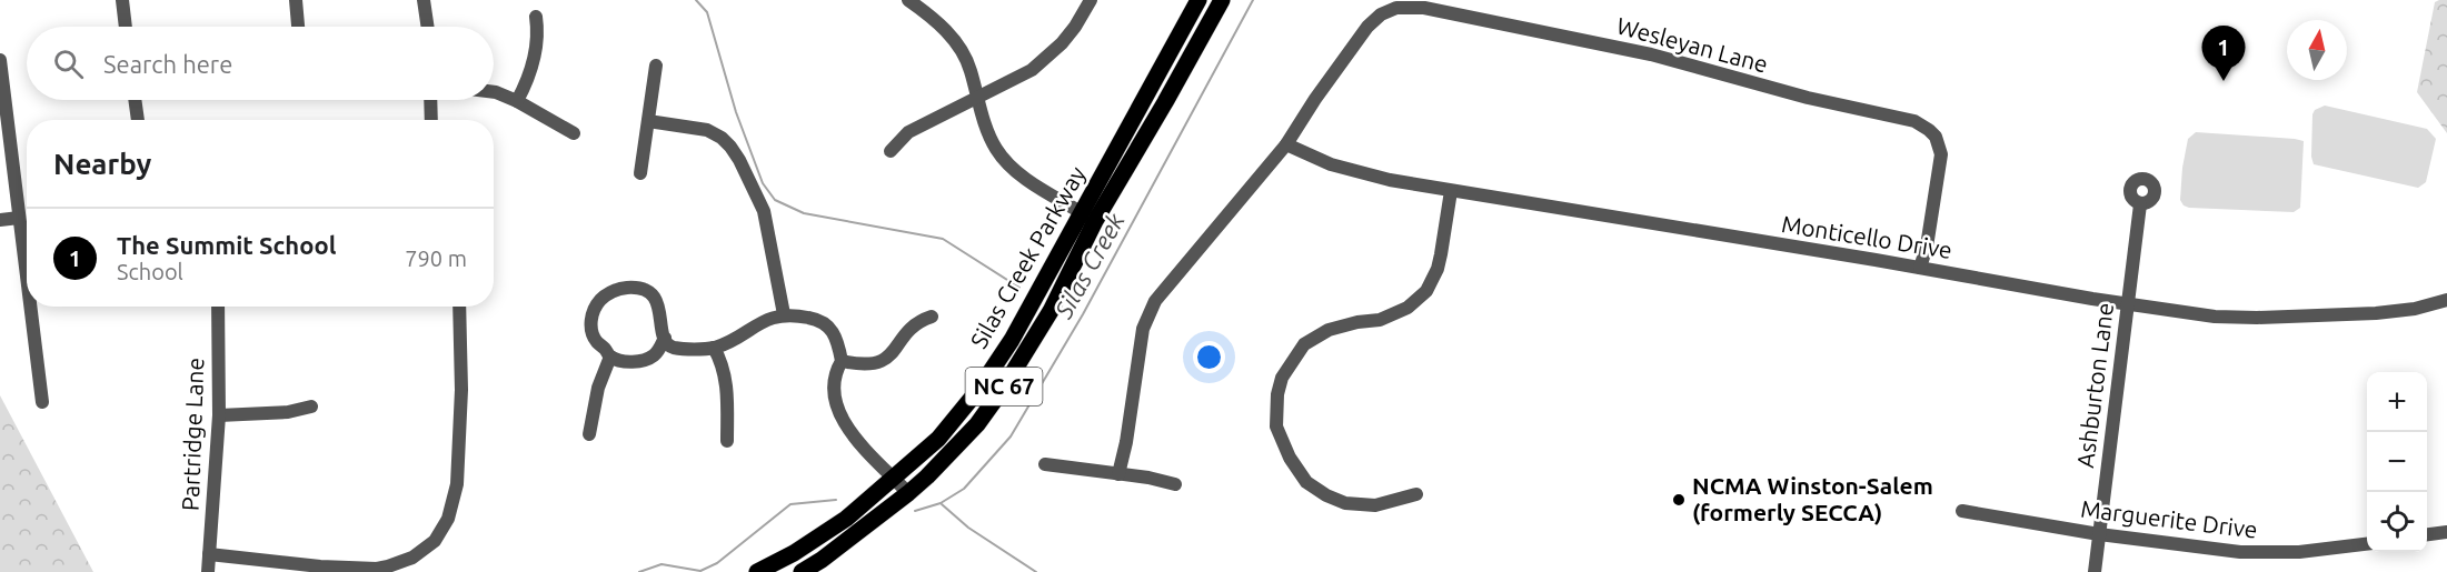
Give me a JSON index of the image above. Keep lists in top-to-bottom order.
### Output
{
  "streets": {
    "main road": ["Silas Creek Parkway", "NC 67"],
    "street": [
      "Wesleyan Lane",
      "Monticello Drive",
      "Ashburton Lane",
      "Partridge Lane",
      "Marguerite Drive"
    ]
  },
  "crossings": [
    ["Wesleyan Lane", "Monticello Drive"],
    ["Monticello Drive", "Ashburton Lane"],
    ["Ashburton Lane", "Marguerite Drive"]
  ],
  "water": ["Silas Creek"],
  "places": ["NCMA Winston-Salem (formerly SECCA)"],
  "north": "top",
  "page": {
    "pins": "1",
    "search": "Search here",
    "heading": "Nearby",
    "list": [
      {
        "mark": "1",
        "name": "The Summit School",
        "note": "School",
        "value": "790 m"
      }
    ],
    "map_buttons": ["+", "−"]
  }
}
